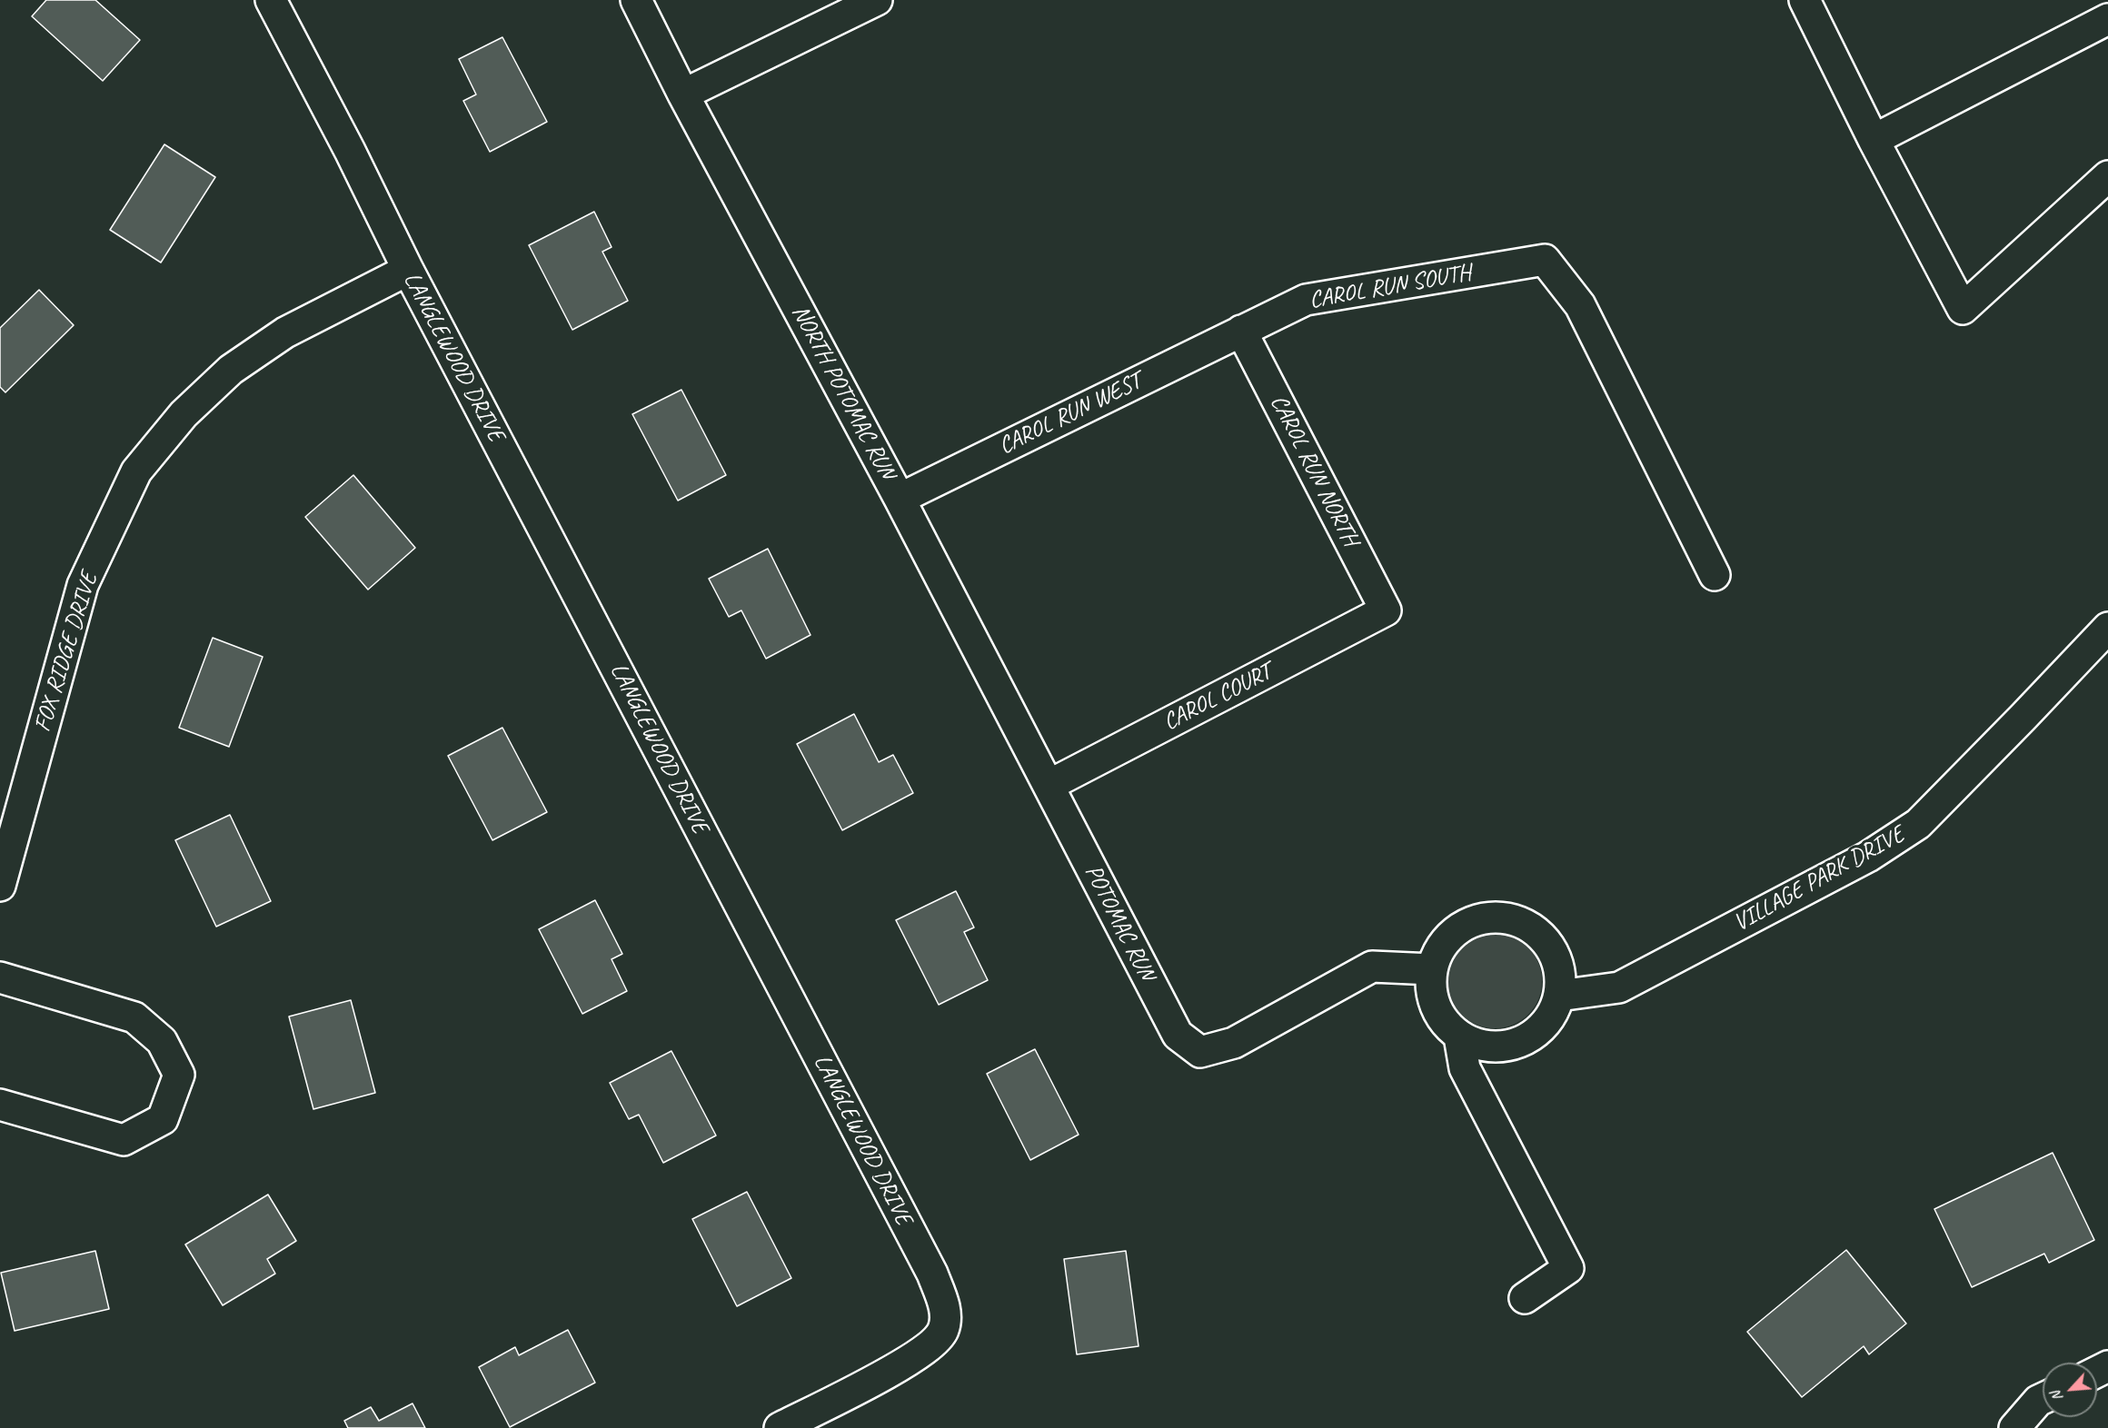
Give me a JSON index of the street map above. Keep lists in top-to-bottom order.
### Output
{
  "streets": {
    "street": [
      "CAROL RUN SOUTH",
      "LANGLEWOOD DRIVE",
      "NORTH POTOMAC RUN",
      "CAROL RUN WEST",
      "CAROL RUN NORTH",
      "FOX RIDGE DRIVE",
      "CAROL COURT",
      "VILLAGE PARK DRIVE",
      "POTOMAC RUN"
    ]
  },
  "crossings": [
    ["CAROL RUN SOUTH", "CAROL RUN WEST"],
    ["CAROL RUN SOUTH", "CAROL RUN NORTH"],
    ["LANGLEWOOD DRIVE", "FOX RIDGE DRIVE"],
    ["NORTH POTOMAC RUN", "CAROL RUN WEST"],
    ["NORTH POTOMAC RUN", "CAROL COURT"],
    ["NORTH POTOMAC RUN", "POTOMAC RUN"],
    ["CAROL RUN WEST", "CAROL RUN NORTH"],
    ["CAROL RUN NORTH", "CAROL COURT"],
    ["CAROL COURT", "POTOMAC RUN"],
    ["VILLAGE PARK DRIVE", "POTOMAC RUN"]
  ],
  "north": "bottom left"
}
